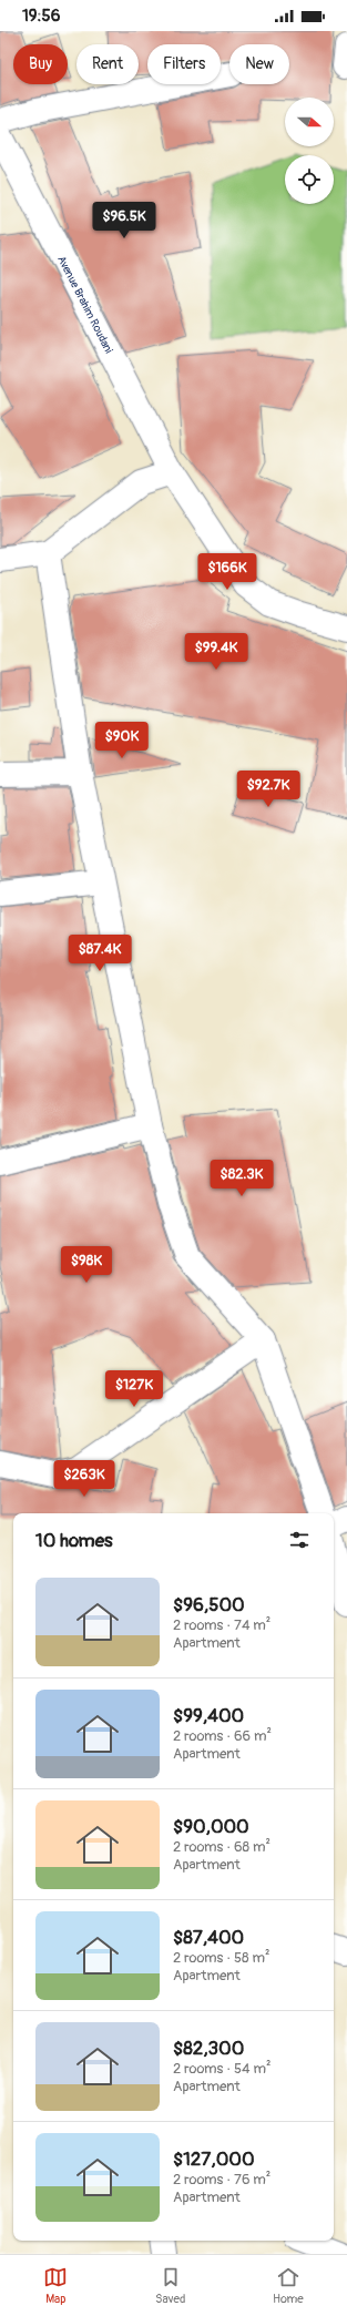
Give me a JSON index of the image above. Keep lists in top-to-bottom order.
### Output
{
  "streets": {
    "street": ["Avenue Brahim Roudani"]
  },
  "north": "right",
  "page": {
    "status": "19:56",
    "chip": [
      "Buy",
      "Rent",
      "Filters",
      "New"
    ],
    "price": [
      "$96.5K",
      "$166K",
      "$99.4K",
      "$90K",
      "$92.7K",
      "$87.4K",
      "$82.3K",
      "$98K",
      "$127K",
      "$263K"
    ],
    "heading": "10 homes",
    "list": [
      {
        "name": "$96,500",
        "note": "2 rooms · 74 m² · Apartment"
      },
      {
        "name": "$99,400",
        "note": "2 rooms · 66 m² · Apartment"
      },
      {
        "name": "$90,000",
        "note": "2 rooms · 68 m² · Apartment"
      },
      {
        "name": "$87,400",
        "note": "2 rooms · 58 m² · Apartment"
      },
      {
        "name": "$82,300",
        "note": "2 rooms · 54 m² · Apartment"
      },
      {
        "name": "$127,000",
        "note": "2 rooms · 76 m² · Apartment"
      }
    ],
    "tabs": ["Map", "Saved", "Home"]
  }
}
